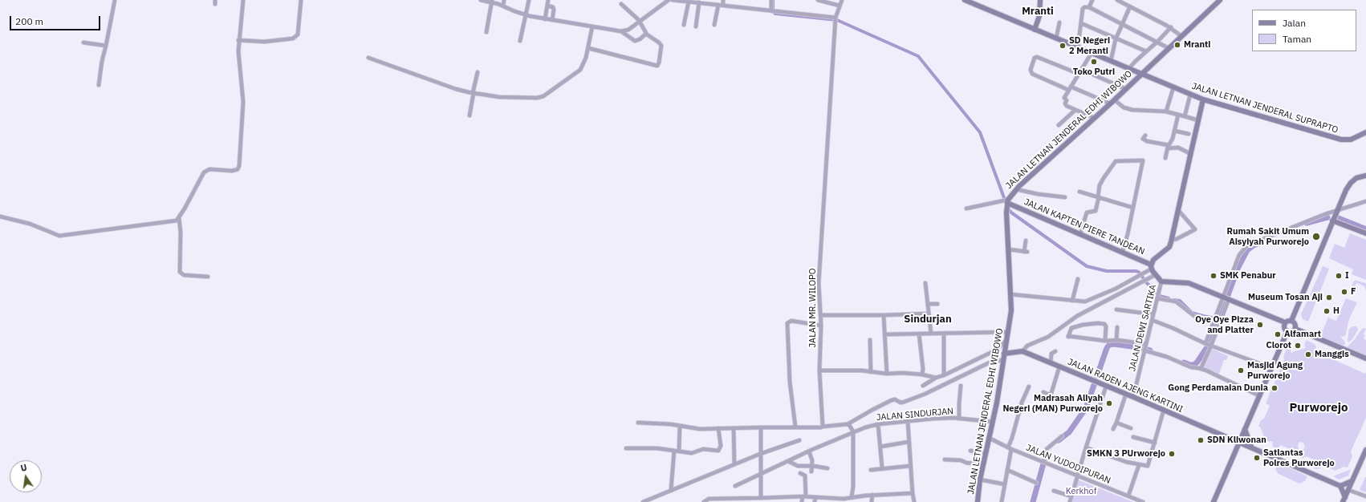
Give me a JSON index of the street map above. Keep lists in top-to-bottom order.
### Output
{
  "streets": {
    "street": [
      "JALAN LETNAN JENDERAL SUPRAPTO",
      "JALAN LETNAN JENDERAL EDHI WIBOWO",
      "JALAN KAPTEN PIERE TANDEAN",
      "JALAN MR. WILOPO",
      "JALAN DEWI SARTIKA",
      "JALAN RADEN AJENG KARTINI",
      "JALAN SINDURJAN",
      "JALAN YUDODIPURAN"
    ]
  },
  "crossings": [
    ["JALAN LETNAN JENDERAL SUPRAPTO", "JALAN LETNAN JENDERAL EDHI WIBOWO"],
    ["JALAN LETNAN JENDERAL SUPRAPTO", "JALAN KAPTEN PIERE TANDEAN"],
    ["JALAN LETNAN JENDERAL EDHI WIBOWO", "JALAN KAPTEN PIERE TANDEAN"],
    ["JALAN LETNAN JENDERAL EDHI WIBOWO", "JALAN SINDURJAN"],
    ["JALAN LETNAN JENDERAL EDHI WIBOWO", "JALAN YUDODIPURAN"],
    ["JALAN DEWI SARTIKA", "JALAN RADEN AJENG KARTINI"]
  ],
  "districts": ["Mranti", "Sindurjan", "Purworejo"],
  "parks": ["Kerkhof"],
  "places": [
    "Mranti",
    "SD Negeri 2 Meranti",
    "Toko Putri",
    "Rumah Sakit Umum Aisyiyah Purworejo",
    "SMK Penabur",
    "I",
    "F",
    "Museum Tosan Aji",
    "H",
    "Oye Oye Pizza and Platter",
    "Alfamart",
    "Clorot",
    "Manggis",
    "Masjid Agung Purworejo",
    "Gong Perdamaian Dunia",
    "Madrasah Aliyah Negeri (MAN) Purworejo",
    "SDN Kliwonan",
    "SMKN 3 PUrworejo",
    "Satlantas Polres Purworejo"
  ],
  "legend": ["Jalan", "Taman"],
  "scale_bar": "200 m",
  "north": "top"
}
